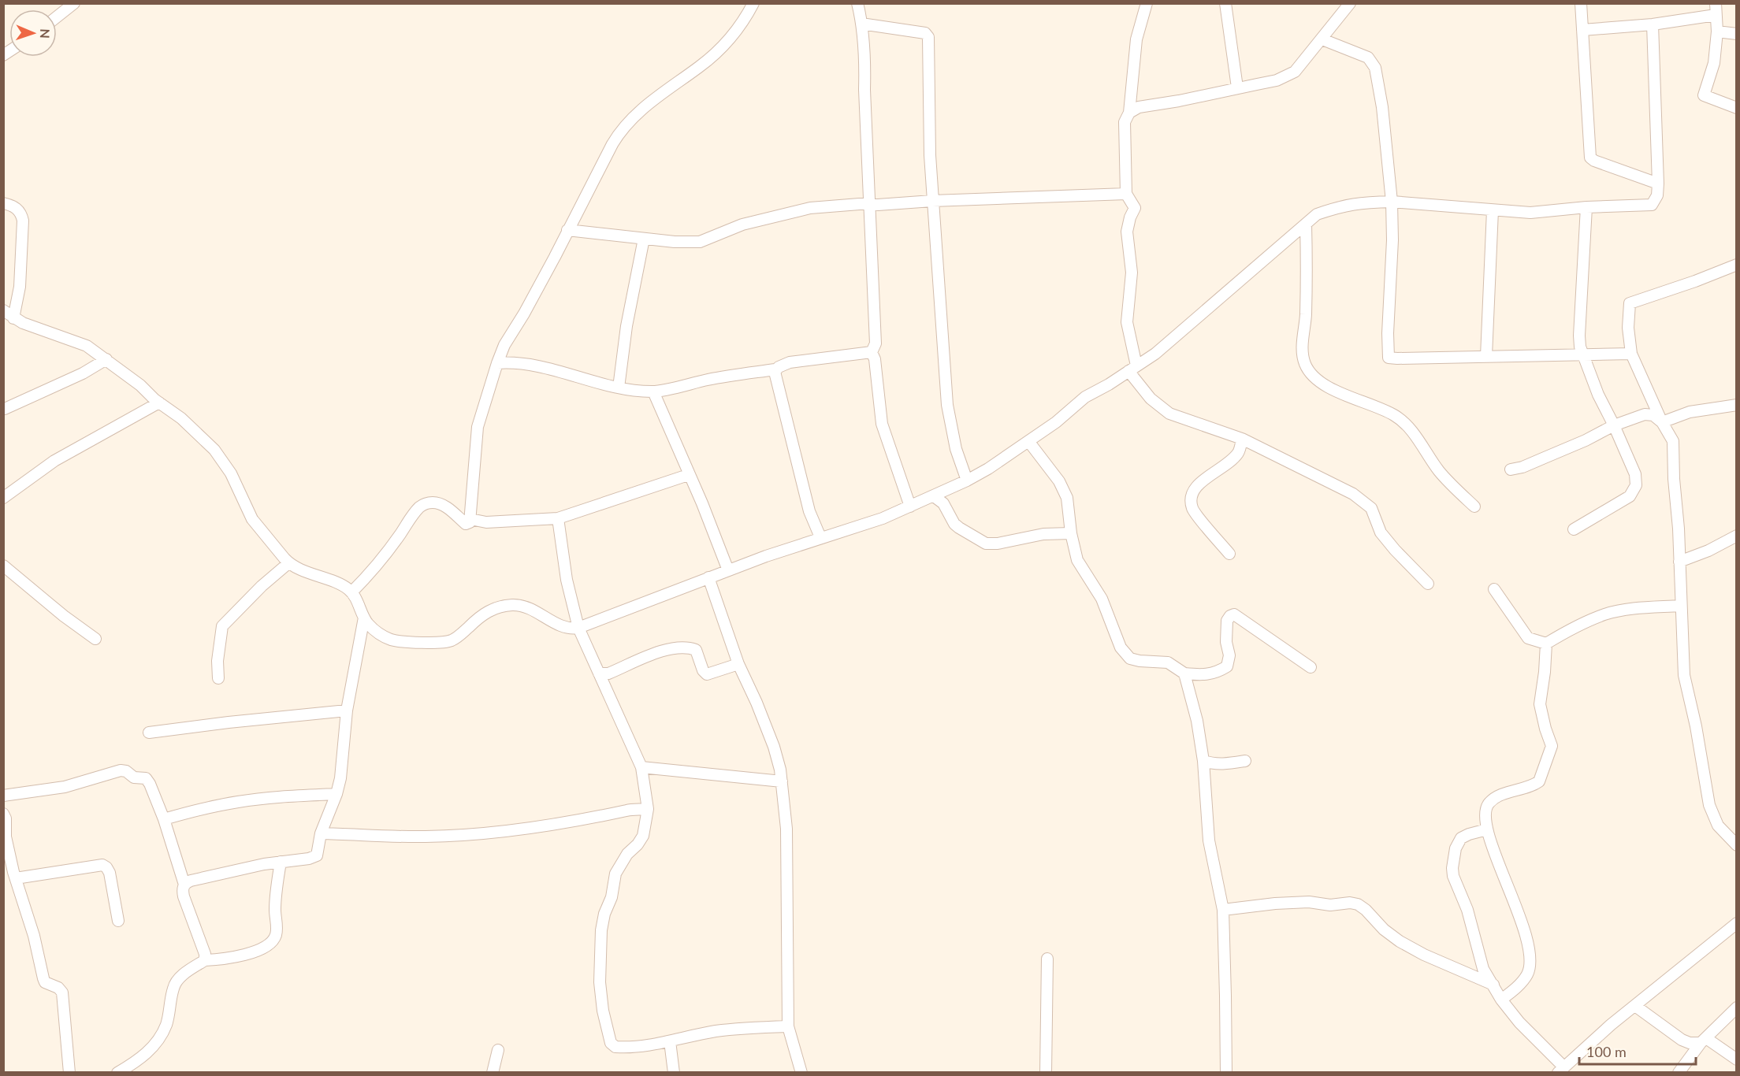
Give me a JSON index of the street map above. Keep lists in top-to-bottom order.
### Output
{
  "scale_bar": "100 m",
  "north": "right"
}
